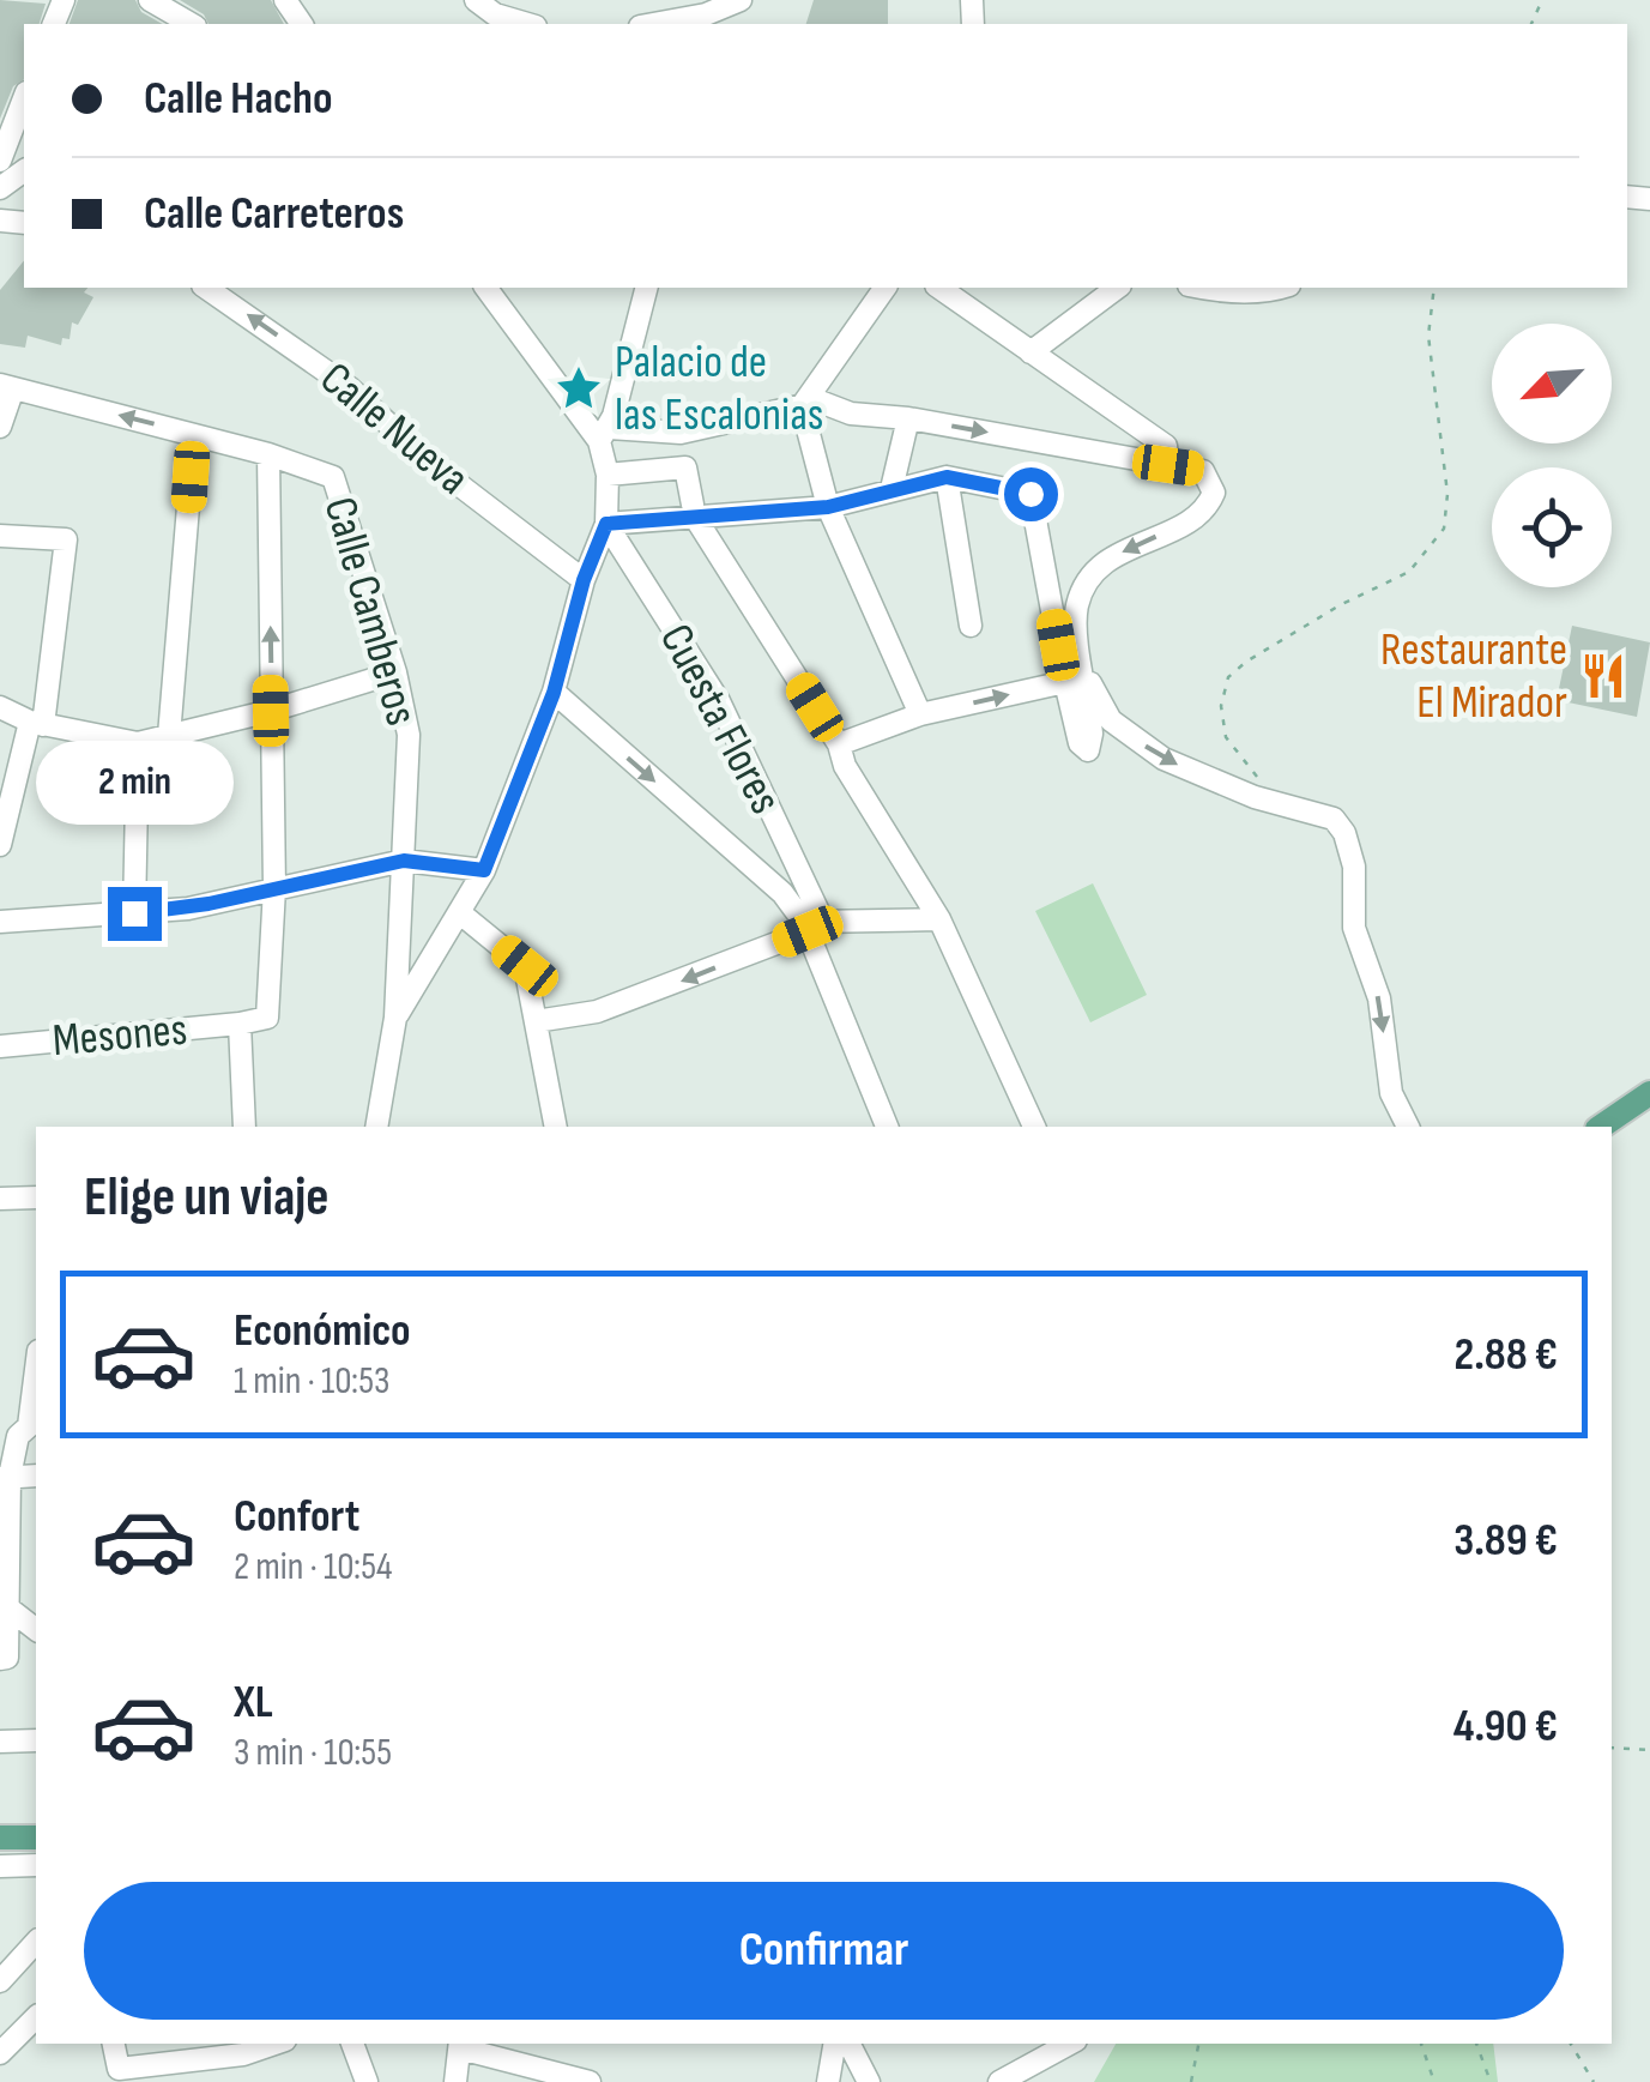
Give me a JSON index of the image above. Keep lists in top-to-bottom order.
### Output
{
  "streets": {
    "street": [
      "Calle Nueva",
      "Calle Camberos",
      "Cuesta Flores",
      "Mesones"
    ]
  },
  "places": {
    "place": ["Palacio de las Escalonias"],
    "restaurant": ["Restaurante El Mirador"]
  },
  "north": "bottom left",
  "page": {
    "banner": ["Calle Hacho", "Calle Carreteros"],
    "bubble": "2 min",
    "heading": "Elige un viaje",
    "list": [
      {
        "name": "Económico",
        "note": "1 min · 10:53",
        "value": "2.88 €"
      },
      {
        "name": "Confort",
        "note": "2 min · 10:54",
        "value": "3.89 €"
      },
      {
        "name": "XL",
        "note": "3 min · 10:55",
        "value": "4.90 €"
      }
    ],
    "buttons": "Confirmar"
  }
}
